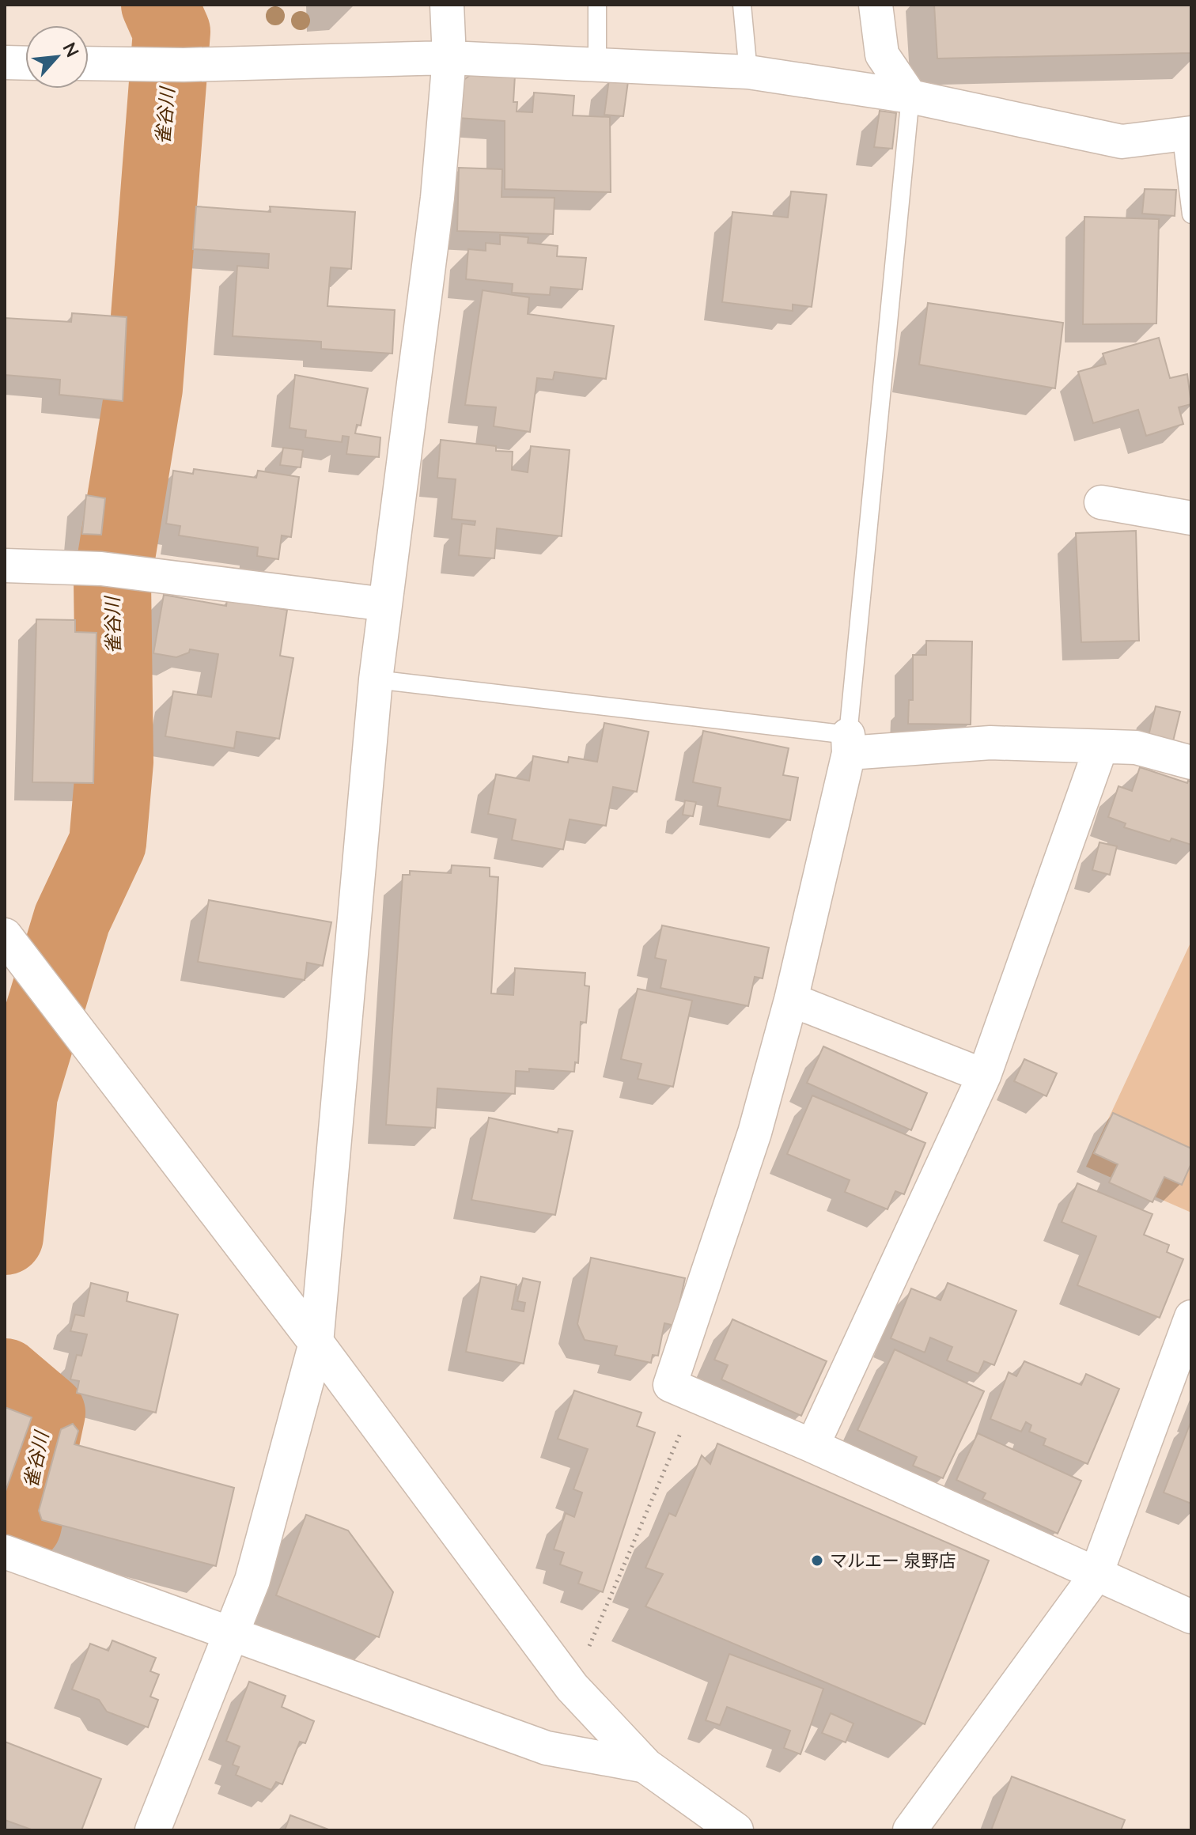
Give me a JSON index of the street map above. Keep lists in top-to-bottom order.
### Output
{
  "water": ["雀谷川"],
  "places": ["マルエー 泉野店"],
  "north": "top right"
}
